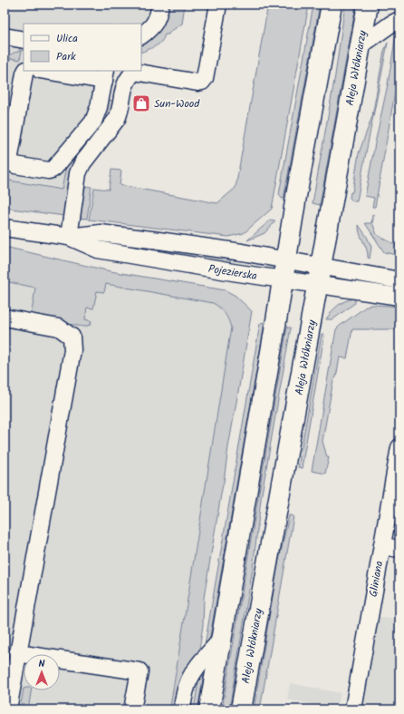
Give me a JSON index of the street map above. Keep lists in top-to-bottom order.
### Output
{
  "streets": {
    "main road": ["Aleja Włókniarzy"],
    "street": ["Pojezierska", "Gliniana"]
  },
  "crossings": [
    ["Aleja Włókniarzy", "Pojezierska"]
  ],
  "places": {
    "shop": ["Sun-Wood"]
  },
  "legend": ["Ulica", "Park"],
  "north": "top"
}
